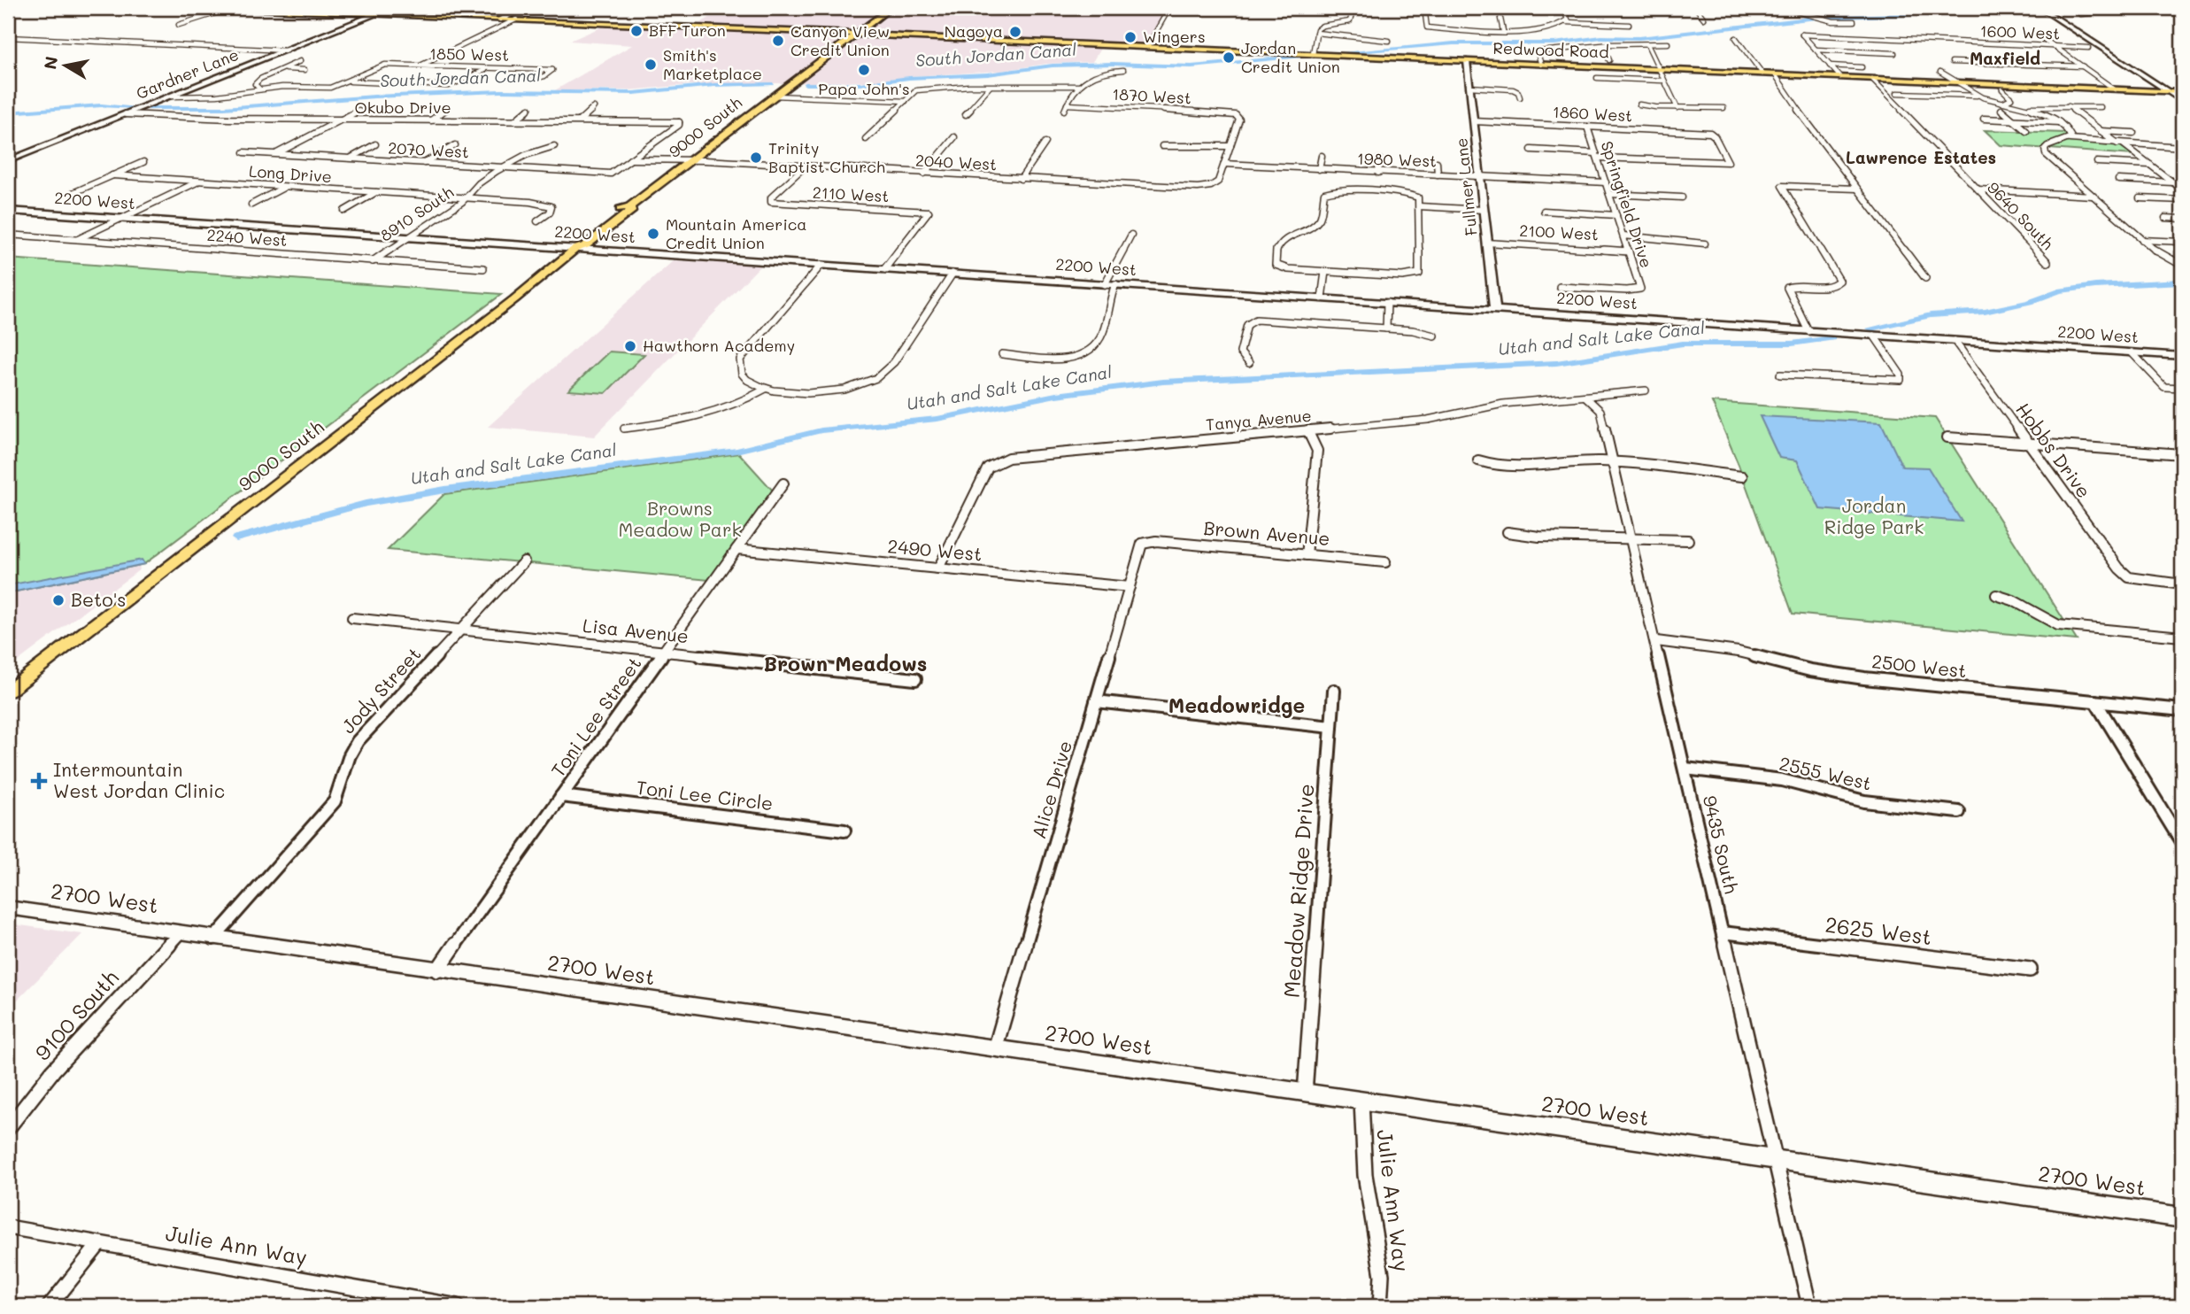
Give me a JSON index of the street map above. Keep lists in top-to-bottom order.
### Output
{
  "streets": {
    "main road": ["Redwood Road", "9000 South"],
    "street": [
      "1600 West",
      "1850 West",
      "Gardner Lane",
      "1870 West",
      "Okubo Drive",
      "1860 West",
      "2070 West",
      "1980 West",
      "2040 West",
      "Long Drive",
      "Fullmer Lane",
      "2110 West",
      "2200 West",
      "Springfield Drive",
      "8910 South",
      "9640 South",
      "2100 West",
      "2240 West",
      "Tanya Avenue",
      "Hobbs Drive",
      "Brown Avenue",
      "2490 West",
      "Lisa Avenue",
      "2500 West",
      "Jody Street",
      "Toni Lee Street",
      "2555 West",
      "Alice Drive",
      "Toni Lee Circle",
      "9435 South",
      "Meadow Ridge Drive",
      "2700 West",
      "2625 West",
      "9100 South",
      "Julie Ann Way"
    ]
  },
  "crossings": [
    ["Redwood Road", "Gardner Lane"],
    ["Redwood Road", "9000 South"],
    ["Redwood Road", "Fullmer Lane"],
    ["Redwood Road", "9640 South"],
    ["Gardner Lane", "Okubo Drive"],
    ["Okubo Drive", "2070 West"],
    ["Okubo Drive", "2040 West"],
    ["1860 West", "Fullmer Lane"],
    ["1860 West", "Springfield Drive"],
    ["9000 South", "2040 West"],
    ["9000 South", "2200 West"],
    ["2070 West", "2040 West"],
    ["2070 West", "8910 South"],
    ["1980 West", "2040 West"],
    ["1980 West", "Fullmer Lane"],
    ["1980 West", "Springfield Drive"],
    ["2040 West", "2110 West"],
    ["Long Drive", "8910 South"],
    ["Fullmer Lane", "2200 West"],
    ["Fullmer Lane", "2100 West"],
    ["2110 West", "2200 West"],
    ["2200 West", "8910 South"],
    ["2200 West", "Hobbs Drive"],
    ["Springfield Drive", "2100 West"],
    ["8910 South", "2240 West"],
    ["Tanya Avenue", "2490 West"],
    ["Tanya Avenue", "9435 South"],
    ["Brown Avenue", "Alice Drive"],
    ["2490 West", "Toni Lee Street"],
    ["2490 West", "Alice Drive"],
    ["Lisa Avenue", "Jody Street"],
    ["Lisa Avenue", "Toni Lee Street"],
    ["2500 West", "9435 South"],
    ["Jody Street", "2700 West"],
    ["Toni Lee Street", "Toni Lee Circle"],
    ["Toni Lee Street", "2700 West"],
    ["2555 West", "9435 South"],
    ["Alice Drive", "2700 West"],
    ["9435 South", "2700 West"],
    ["9435 South", "2625 West"],
    ["Meadow Ridge Drive", "2700 West"],
    ["2700 West", "9100 South"],
    ["2700 West", "Julie Ann Way"]
  ],
  "districts": [
    "Maxfield",
    "Lawrence Estates",
    "Brown Meadows",
    "Meadowridge"
  ],
  "water": ["South Jordan Canal", "Utah and Salt Lake Canal"],
  "parks": ["Jordan Ridge Park", "Browns Meadow Park"],
  "places": {
    "other": [
      "BFF Turon",
      "Nagoya",
      "Wingers",
      "Canyon View Credit Union",
      "Jordan Credit Union",
      "Smith's Marketplace",
      "Papa John's",
      "Trinity Baptist Church",
      "Mountain America Credit Union",
      "Hawthorn Academy",
      "Beto's"
    ],
    "health": ["Intermountain West Jordan Clinic"]
  },
  "north": "left"
}
